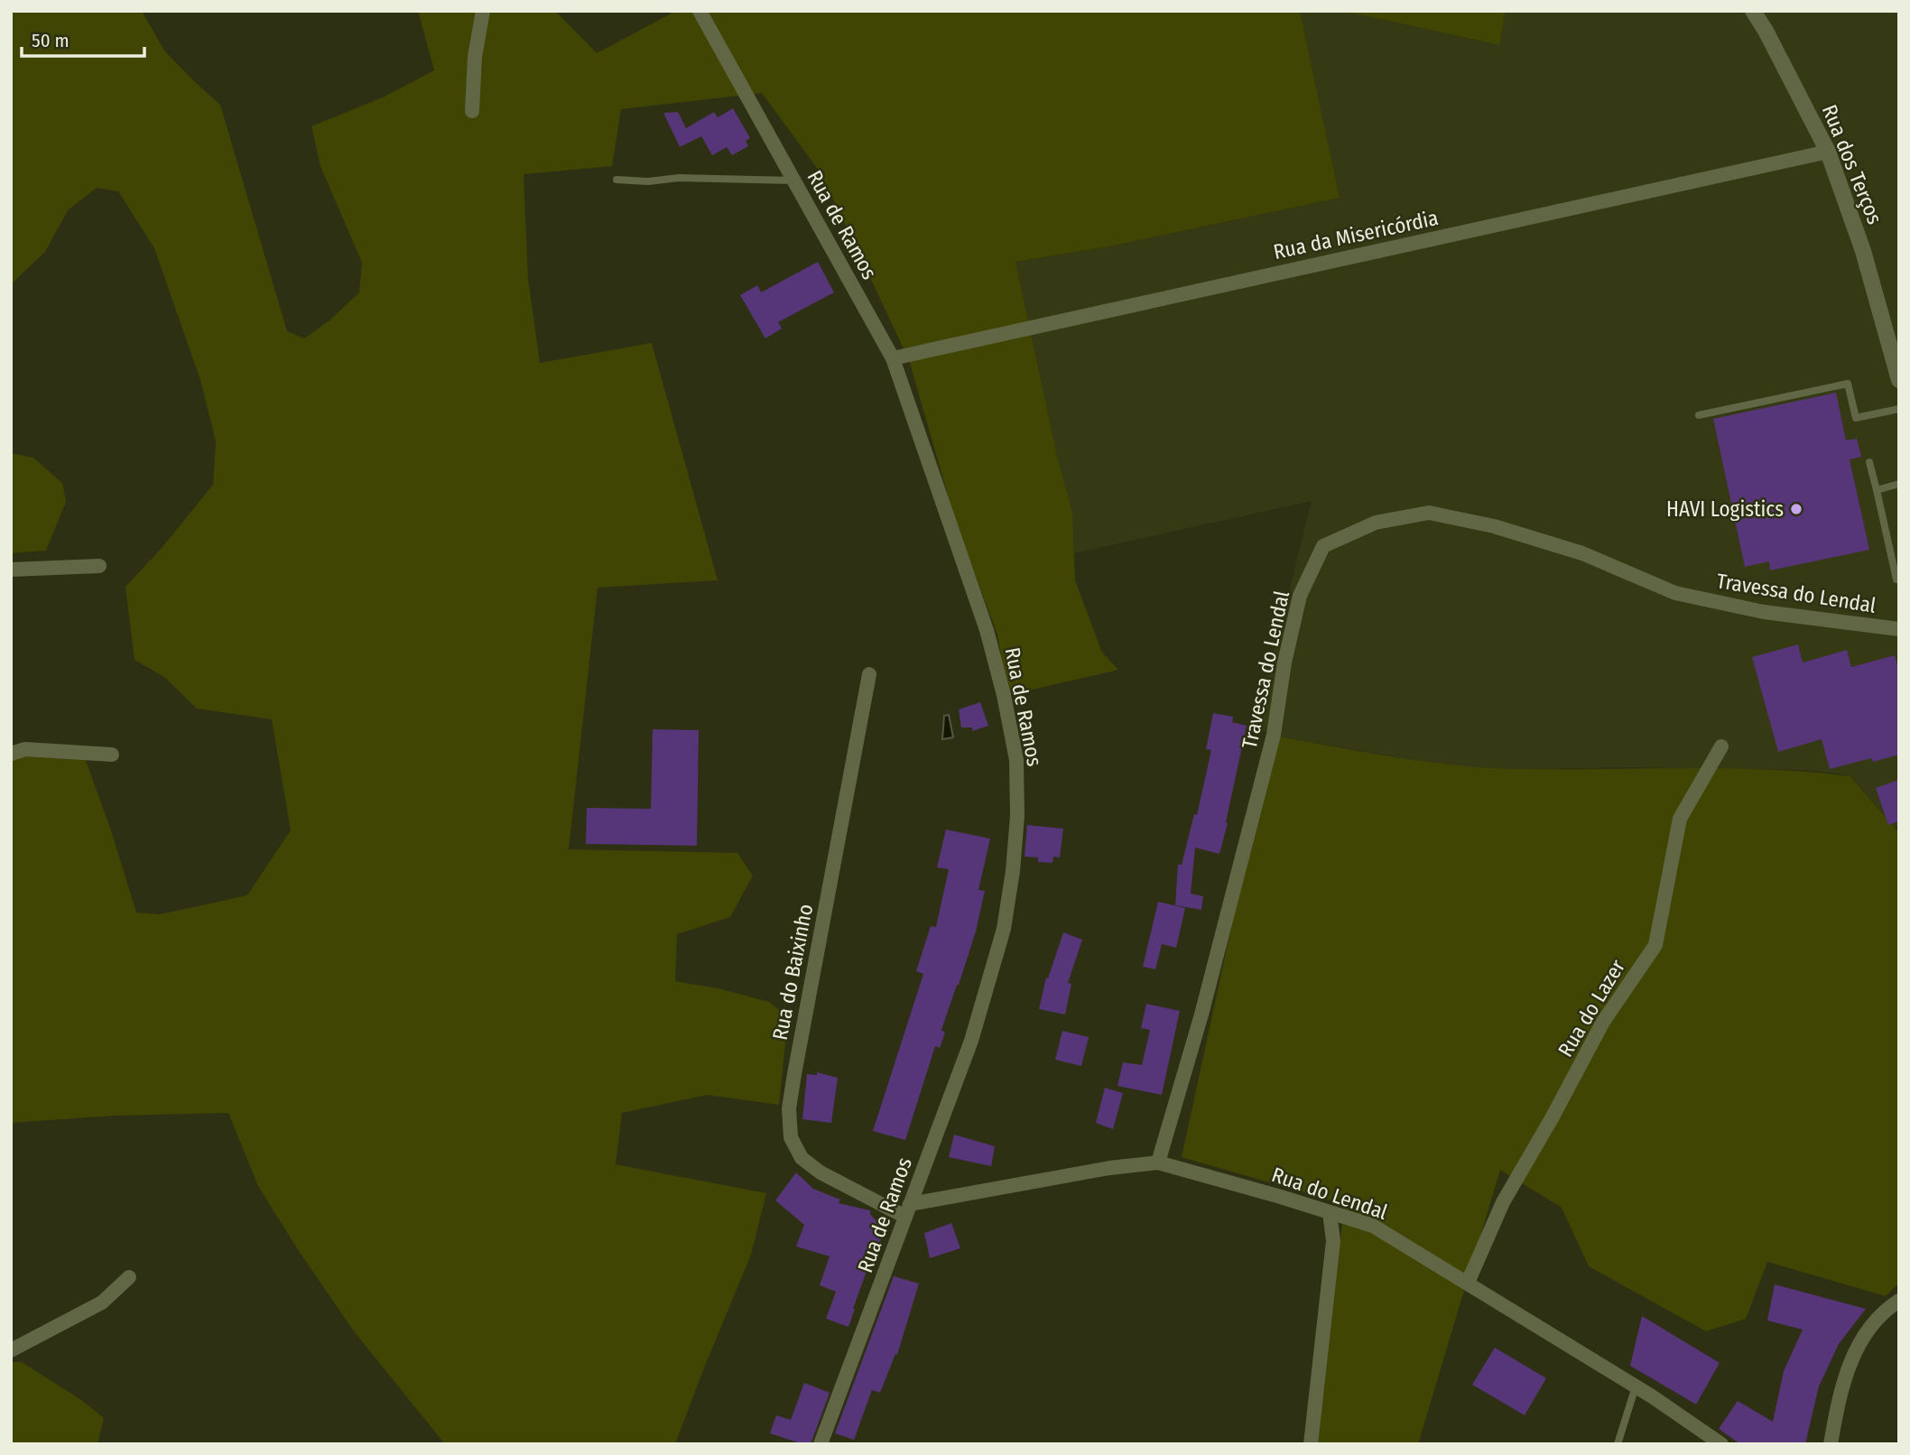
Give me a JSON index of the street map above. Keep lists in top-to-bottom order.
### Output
{
  "streets": {
    "street": [
      "Rua dos Terços",
      "Rua de Ramos",
      "Rua da Misericórdia",
      "Travessa do Lendal",
      "Rua do Baixinho",
      "Rua do Lazer",
      "Rua do Lendal"
    ]
  },
  "crossings": [
    ["Rua dos Terços", "Rua da Misericórdia"],
    ["Rua de Ramos", "Rua da Misericórdia"],
    ["Rua de Ramos", "Rua do Baixinho"],
    ["Rua de Ramos", "Rua do Lendal"],
    ["Travessa do Lendal", "Rua do Lendal"],
    ["Rua do Baixinho", "Rua do Lendal"],
    ["Rua do Lazer", "Rua do Lendal"]
  ],
  "places": ["HAVI Logistics"],
  "scale_bar": "50 m"
}
